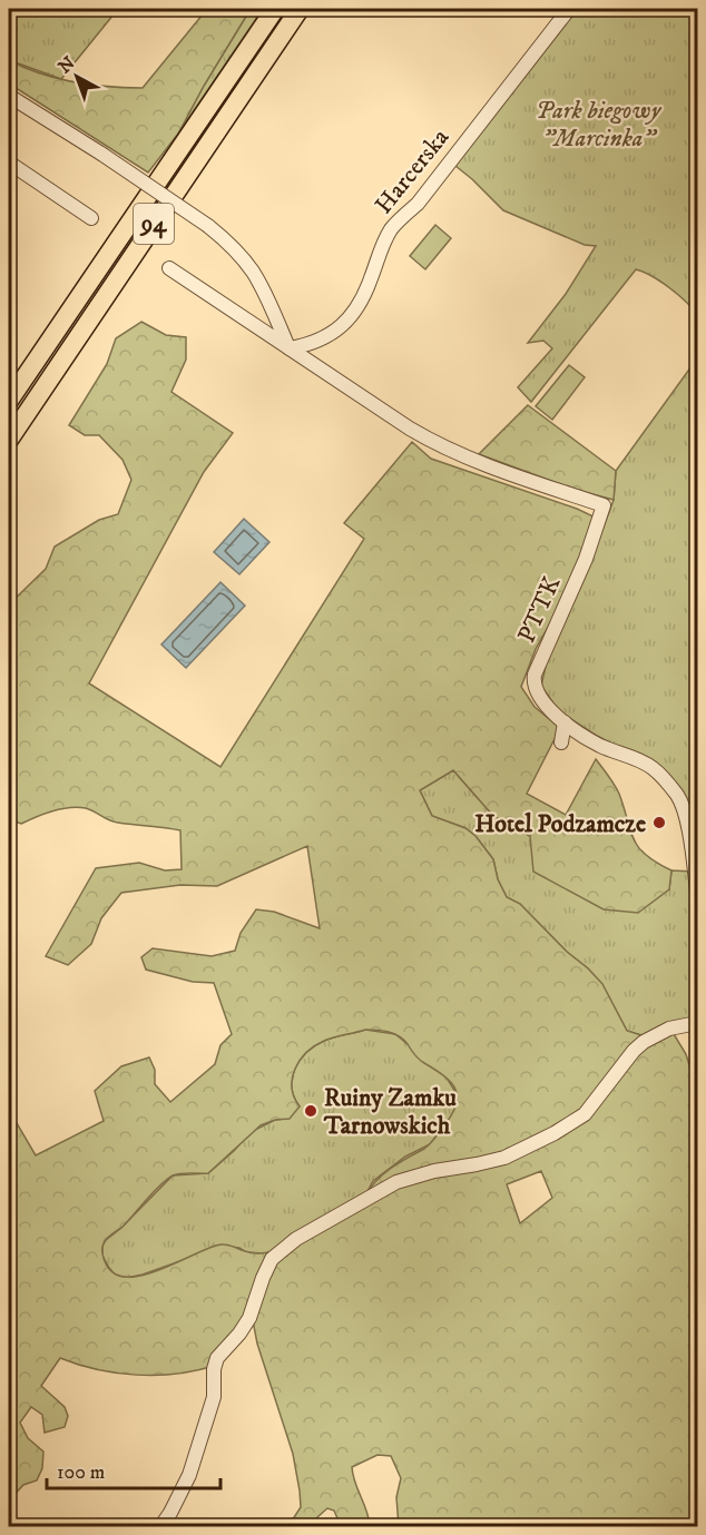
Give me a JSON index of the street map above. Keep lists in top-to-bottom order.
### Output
{
  "streets": {
    "main road": ["94"],
    "street": ["Harcerska", "PTTK"]
  },
  "crossings": [
    ["Harcerska", "PTTK"]
  ],
  "parks": ["Park biegowy \"Marcinka\""],
  "places": ["Hotel Podzamcze", "Ruiny Zamku Tarnowskich"],
  "scale_bar": "100 m",
  "north": "top left"
}
